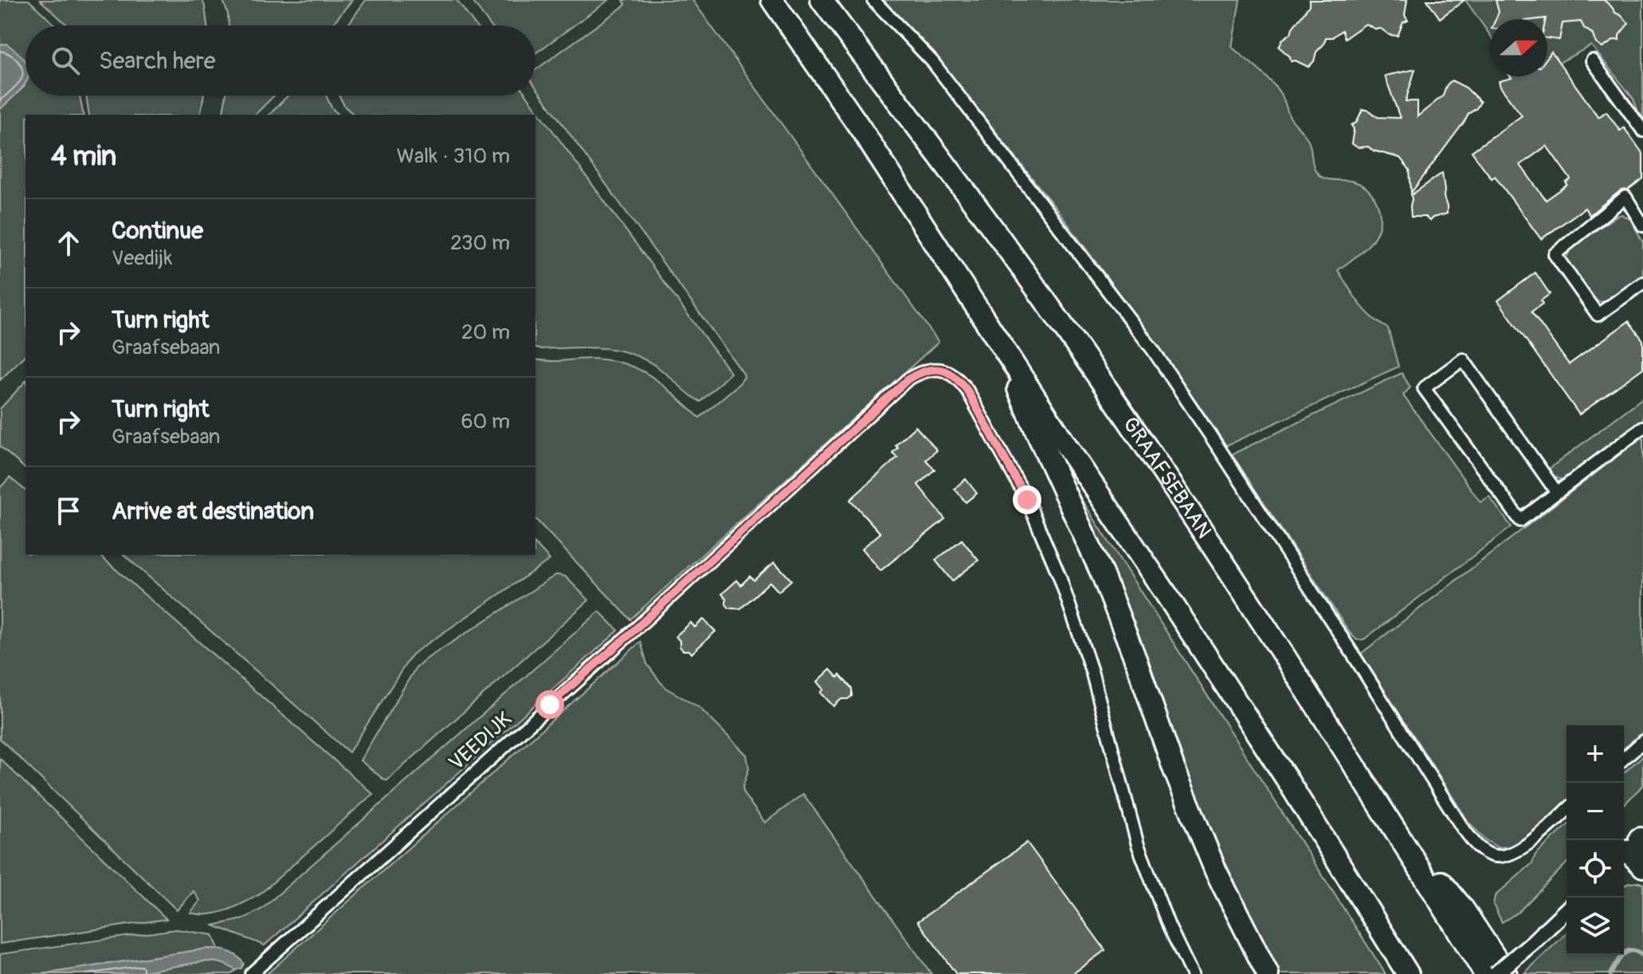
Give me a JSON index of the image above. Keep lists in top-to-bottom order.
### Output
{
  "streets": {
    "highway": ["GRAAFSEBAAN"],
    "street": ["VEEDIJK"]
  },
  "north": "right",
  "page": {
    "search": "Search here",
    "heading": ["4 min", "Walk · 310 m"],
    "list": [
      ["Continue", "Veedijk", "230 m"],
      ["Turn right", "Graafsebaan", "20 m"],
      ["Turn right", "Graafsebaan", "60 m"],
      "Arrive at destination"
    ],
    "map_buttons": ["+", "−"]
  }
}
